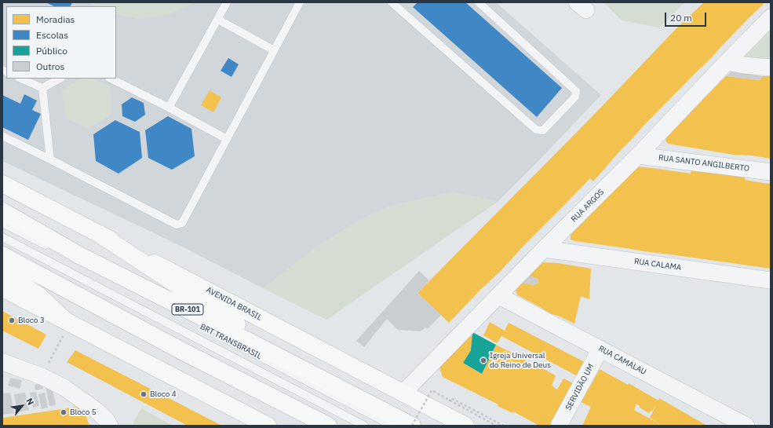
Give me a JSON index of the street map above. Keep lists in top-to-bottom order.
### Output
{
  "streets": {
    "main road": ["AVENIDA BRASIL", "BR-101"],
    "street": [
      "RUA SANTO ANGILBERTO",
      "RUA ARGOS",
      "RUA CALAMA",
      "RUA CAMALAU",
      "SERVIDÃO UM"
    ],
    "lane": ["BRT TRANSBRASIL"]
  },
  "crossings": [
    ["RUA SANTO ANGILBERTO", "RUA ARGOS"],
    ["RUA ARGOS", "RUA CALAMA"],
    ["RUA ARGOS", "AVENIDA BRASIL"],
    ["RUA ARGOS", "RUA CAMALAU"],
    ["RUA CAMALAU", "SERVIDÃO UM"]
  ],
  "places": [
    "Bloco 3",
    "Igreja Universal do Reino de Deus",
    "Bloco 4",
    "Bloco 5"
  ],
  "legend": [
    "Moradias",
    "Escolas",
    "Público",
    "Outros"
  ],
  "scale_bar": "20 m",
  "north": "top right"
}
